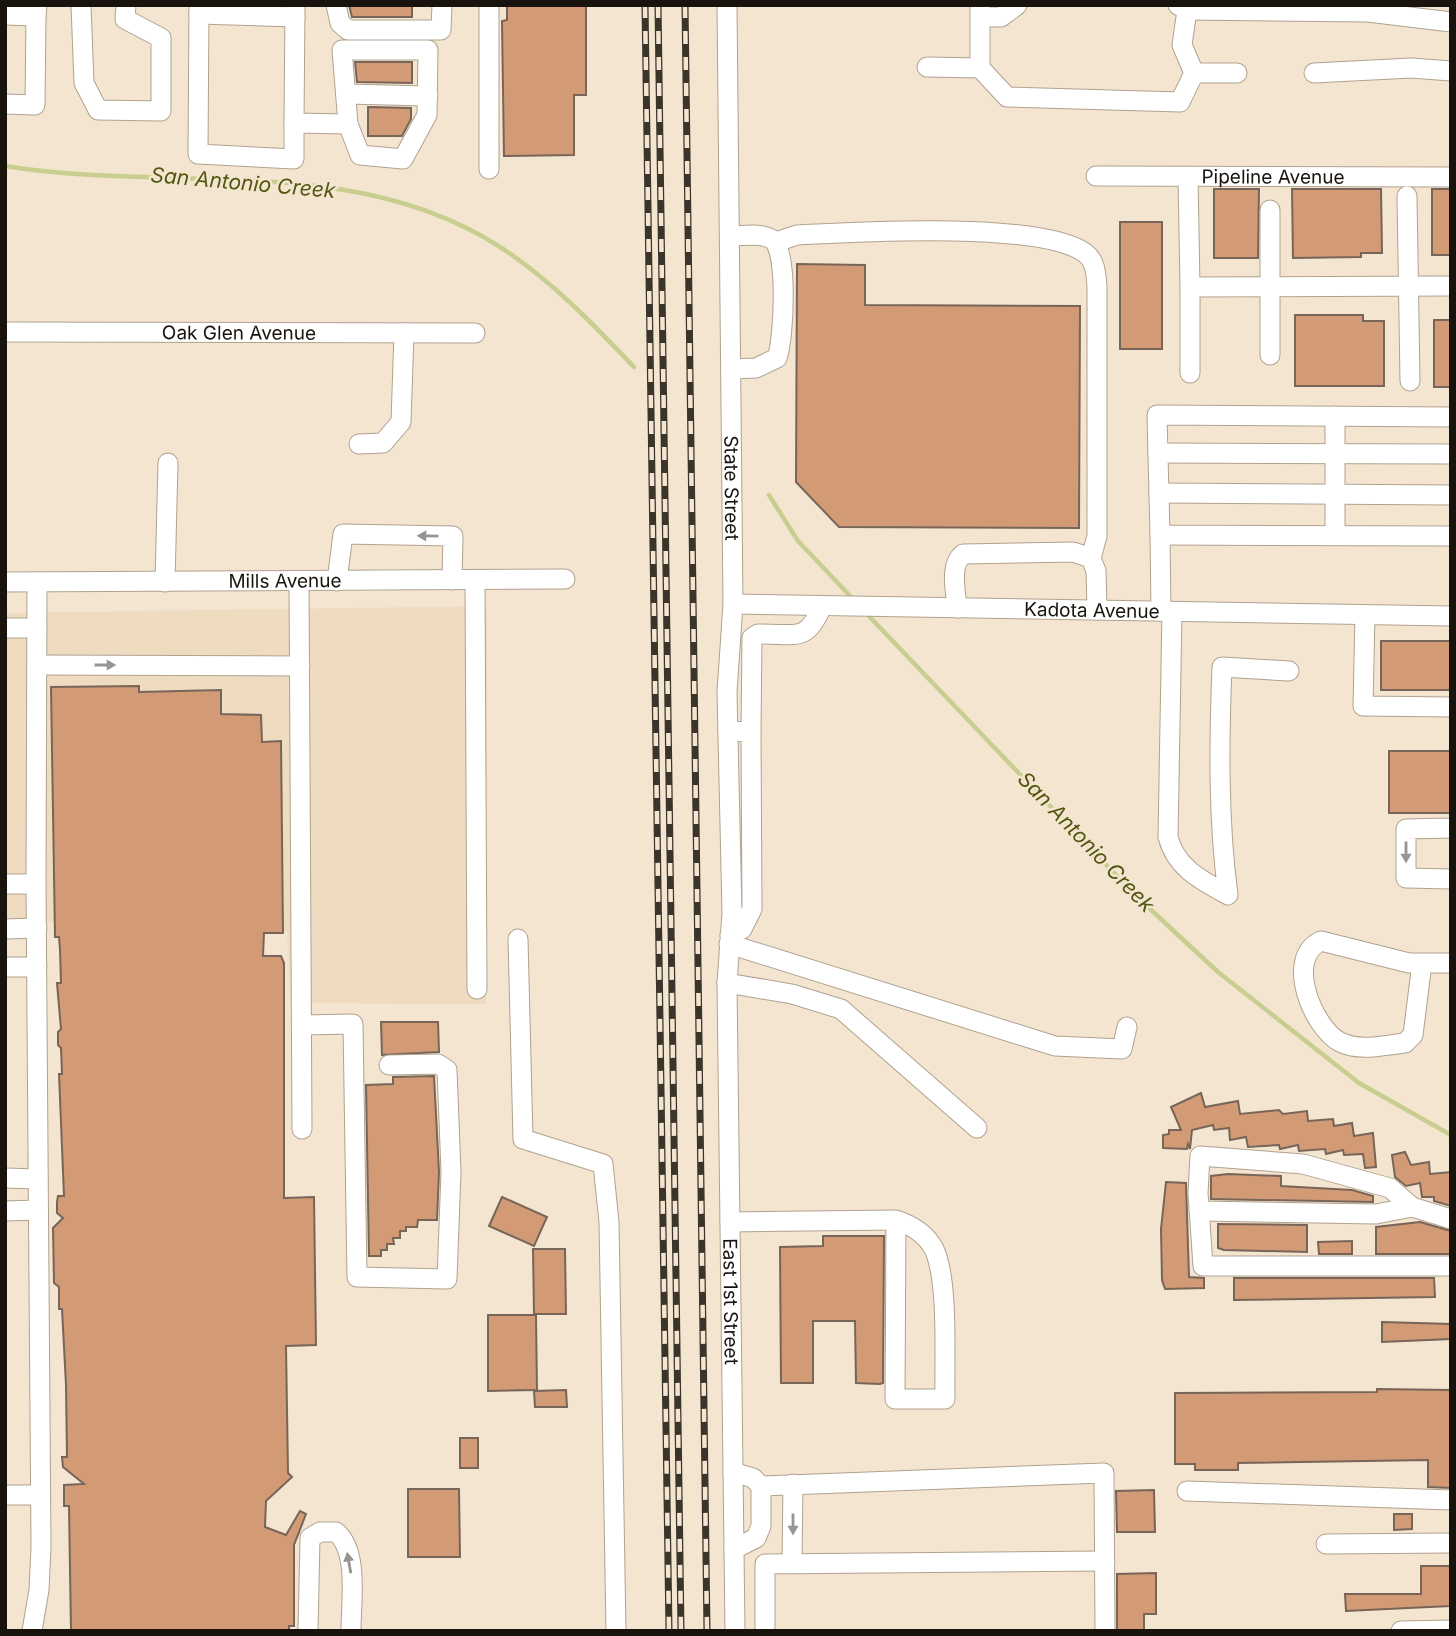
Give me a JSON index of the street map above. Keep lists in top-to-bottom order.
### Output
{
  "streets": {
    "street": [
      "Pipeline Avenue",
      "Oak Glen Avenue",
      "State Street",
      "Mills Avenue",
      "Kadota Avenue",
      "East 1st Street"
    ]
  },
  "crossings": [
    ["State Street", "Kadota Avenue"],
    ["State Street", "East 1st Street"]
  ],
  "water": ["San Antonio Creek"]
}
